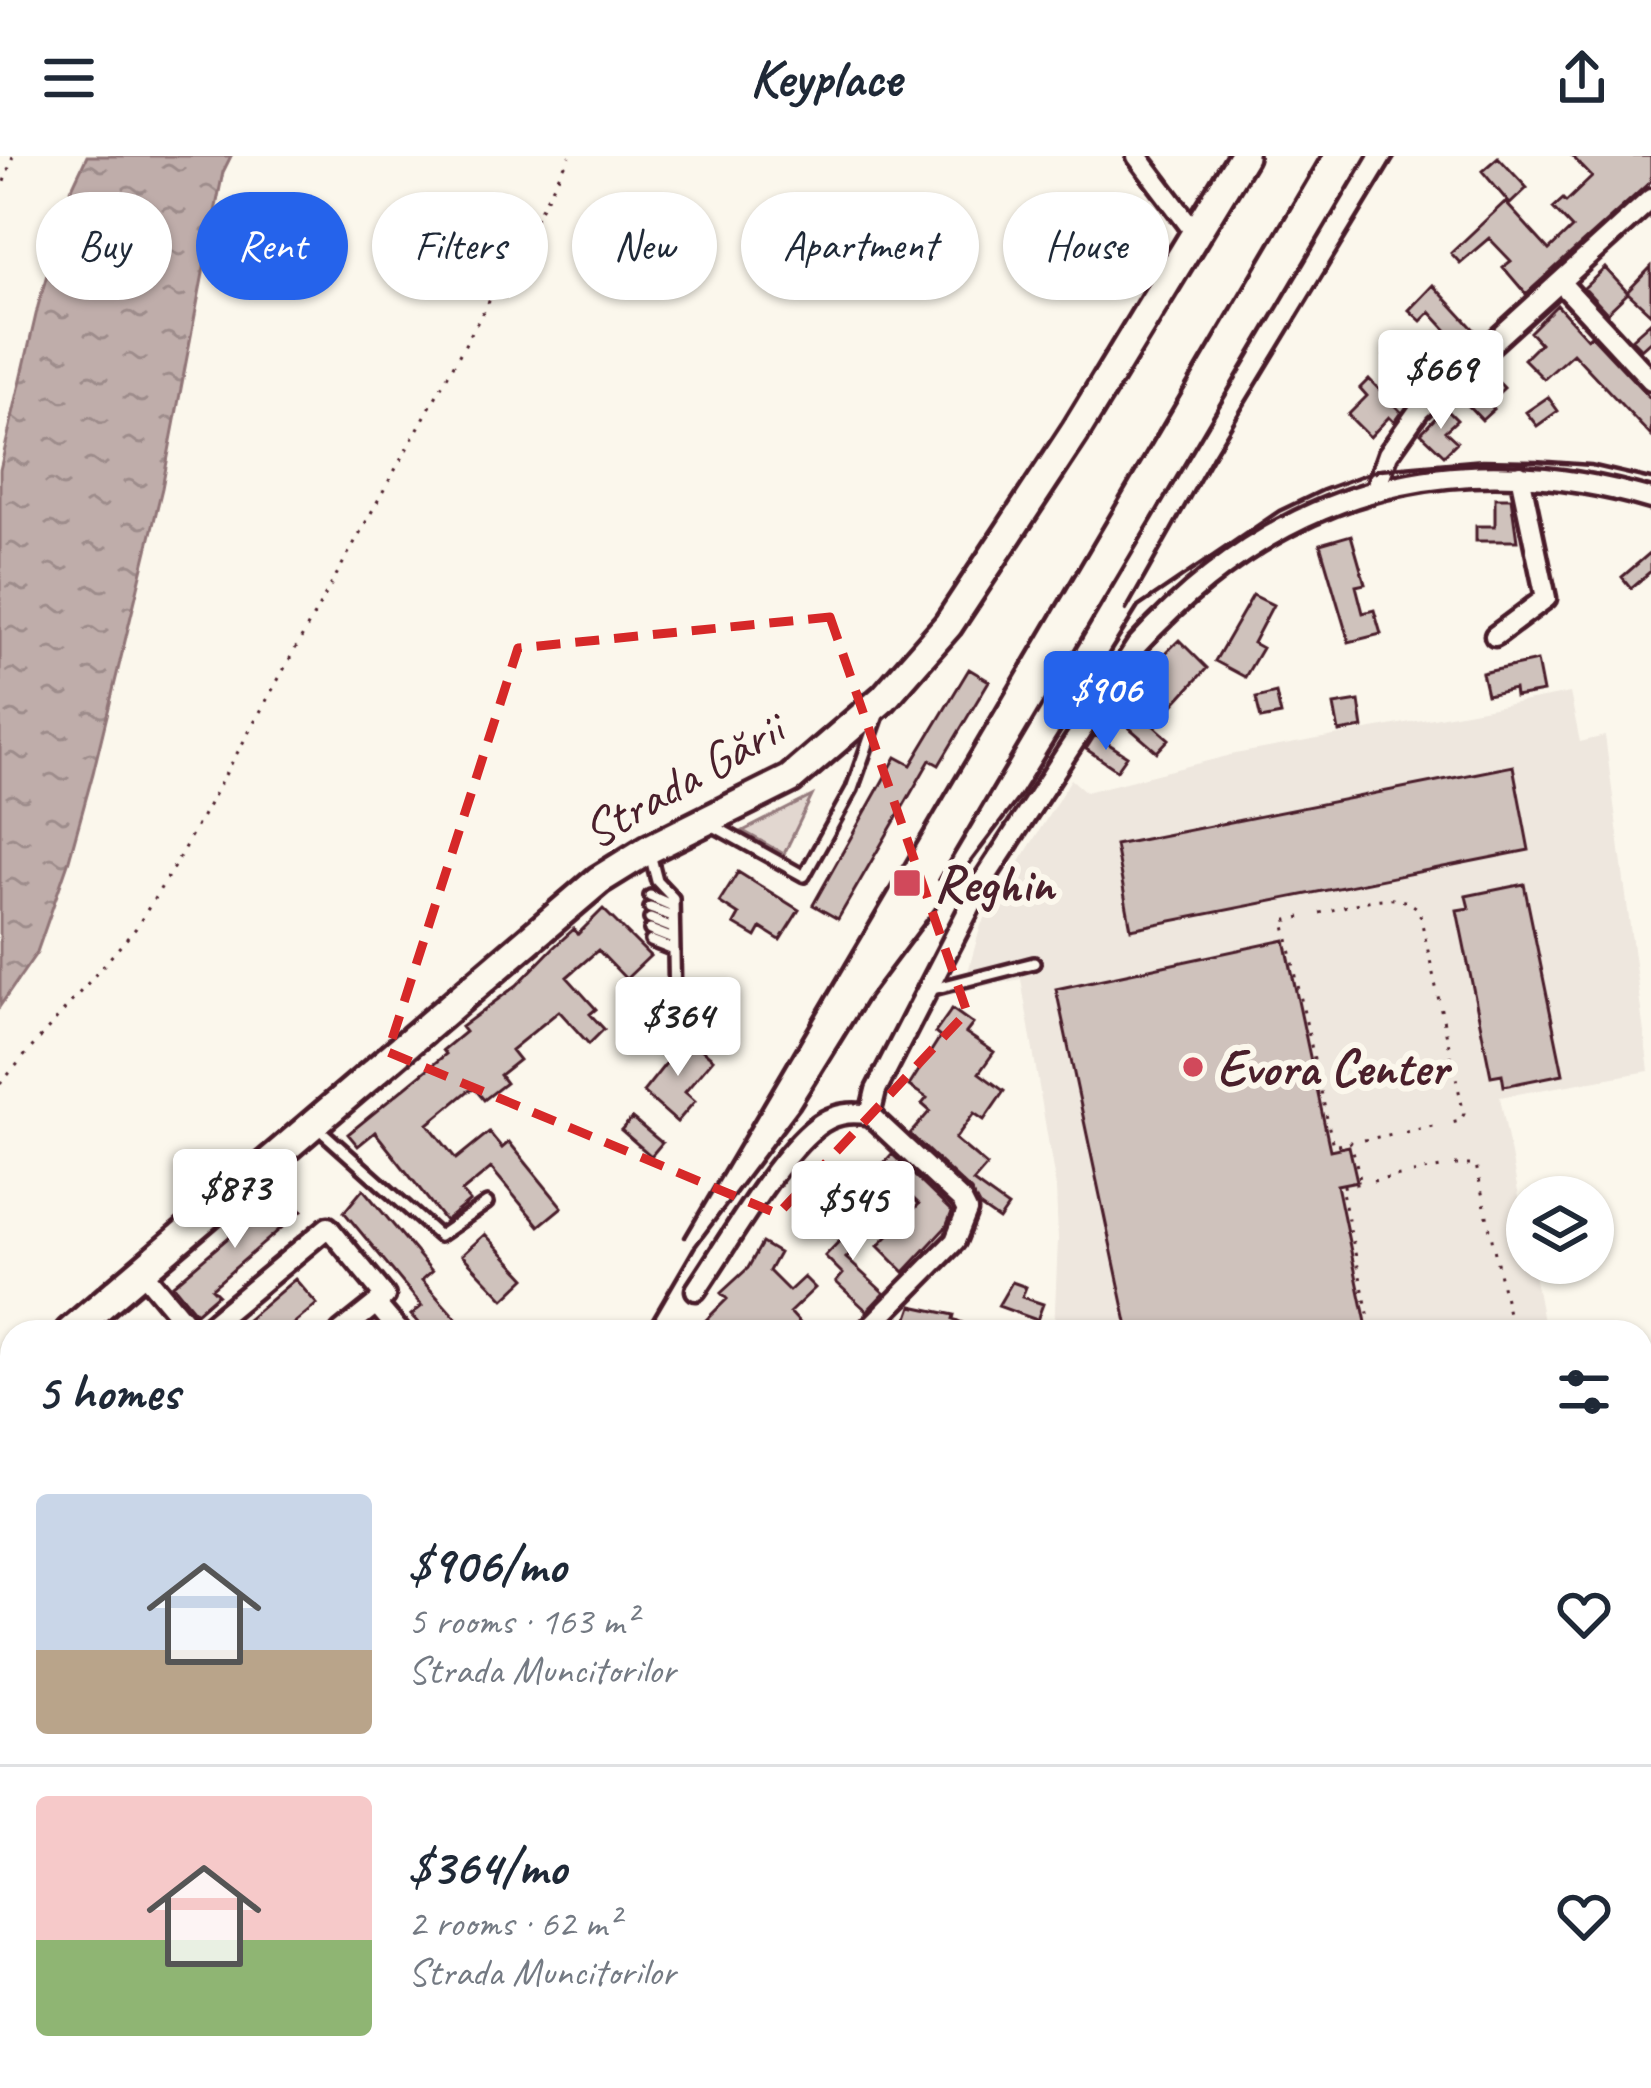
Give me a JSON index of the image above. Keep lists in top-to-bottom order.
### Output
{
  "streets": {
    "main road": ["Strada Gării"]
  },
  "places": {
    "transit": ["Reghin"],
    "other": ["Evora Center"]
  },
  "page": {
    "header": "Keyplace",
    "chip": [
      "Buy",
      "Rent",
      "Filters",
      "New",
      "Apartment",
      "House"
    ],
    "price": [
      "$669",
      "$906",
      "$364",
      "$873",
      "$545"
    ],
    "heading": "5 homes",
    "list": [
      {
        "name": "$906/mo",
        "note": "5 rooms · 163 m² · Strada Muncitorilor"
      },
      {
        "name": "$364/mo",
        "note": "2 rooms · 62 m² · Strada Muncitorilor"
      }
    ]
  }
}
